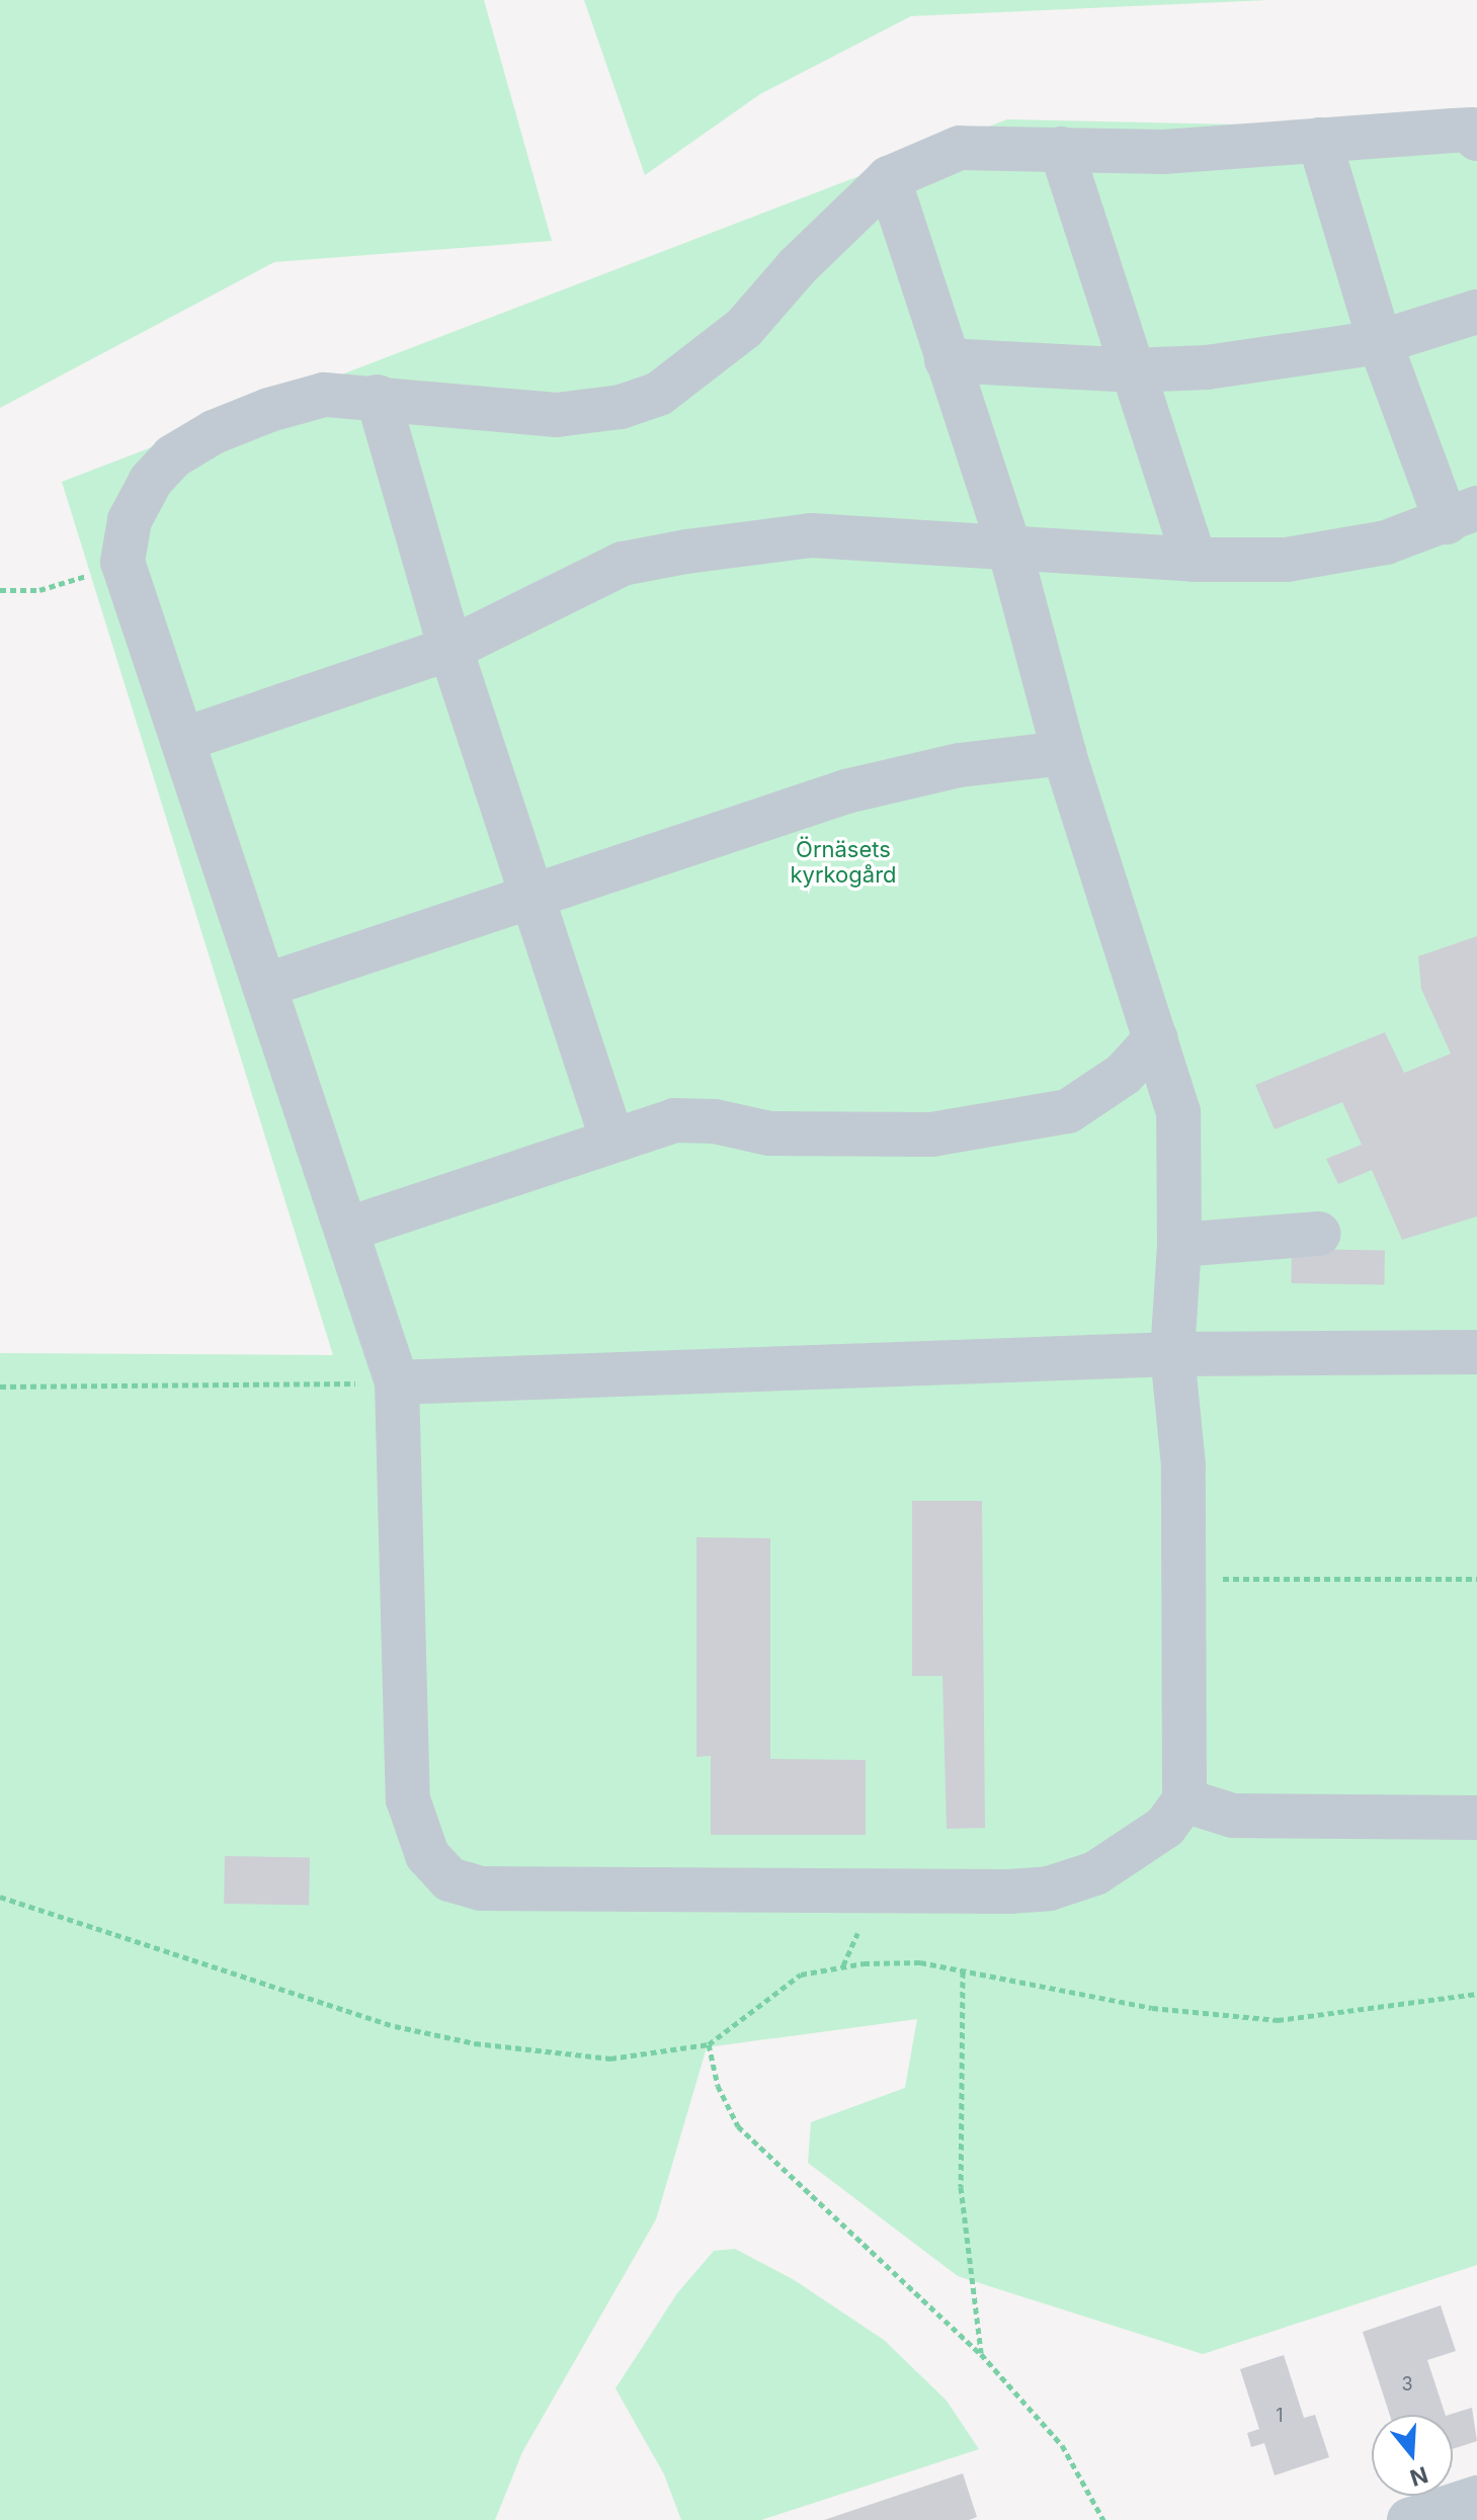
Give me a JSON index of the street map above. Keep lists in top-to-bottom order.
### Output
{
  "parks": ["Örnäsets kyrkogård"],
  "house_numbers": ["3", "1"],
  "north": "bottom"
}
